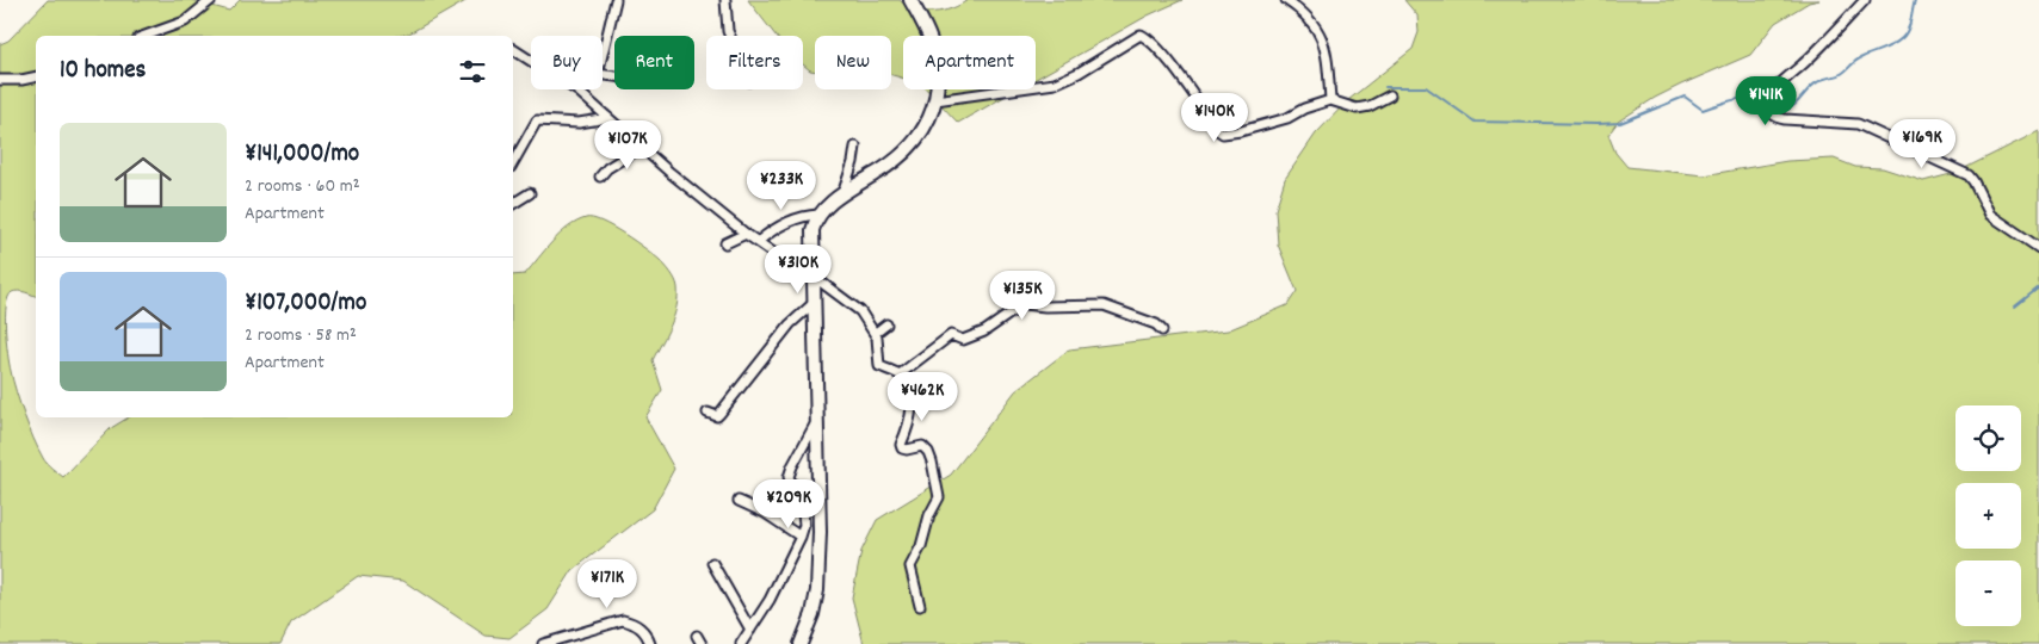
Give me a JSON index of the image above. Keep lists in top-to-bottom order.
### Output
{
  "page": {
    "chip": [
      "Buy",
      "Rent",
      "Filters",
      "New",
      "Apartment"
    ],
    "heading": "10 homes",
    "price": [
      "¥141K",
      "¥140K",
      "¥169K",
      "¥107K",
      "¥233K",
      "¥310K",
      "¥135K",
      "¥462K",
      "¥209K",
      "¥171K"
    ],
    "list": [
      {
        "name": "¥141,000/mo",
        "note": "2 rooms · 60 m² · Apartment"
      },
      {
        "name": "¥107,000/mo",
        "note": "2 rooms · 58 m² · Apartment"
      }
    ],
    "map_buttons": ["+", "−"]
  }
}
